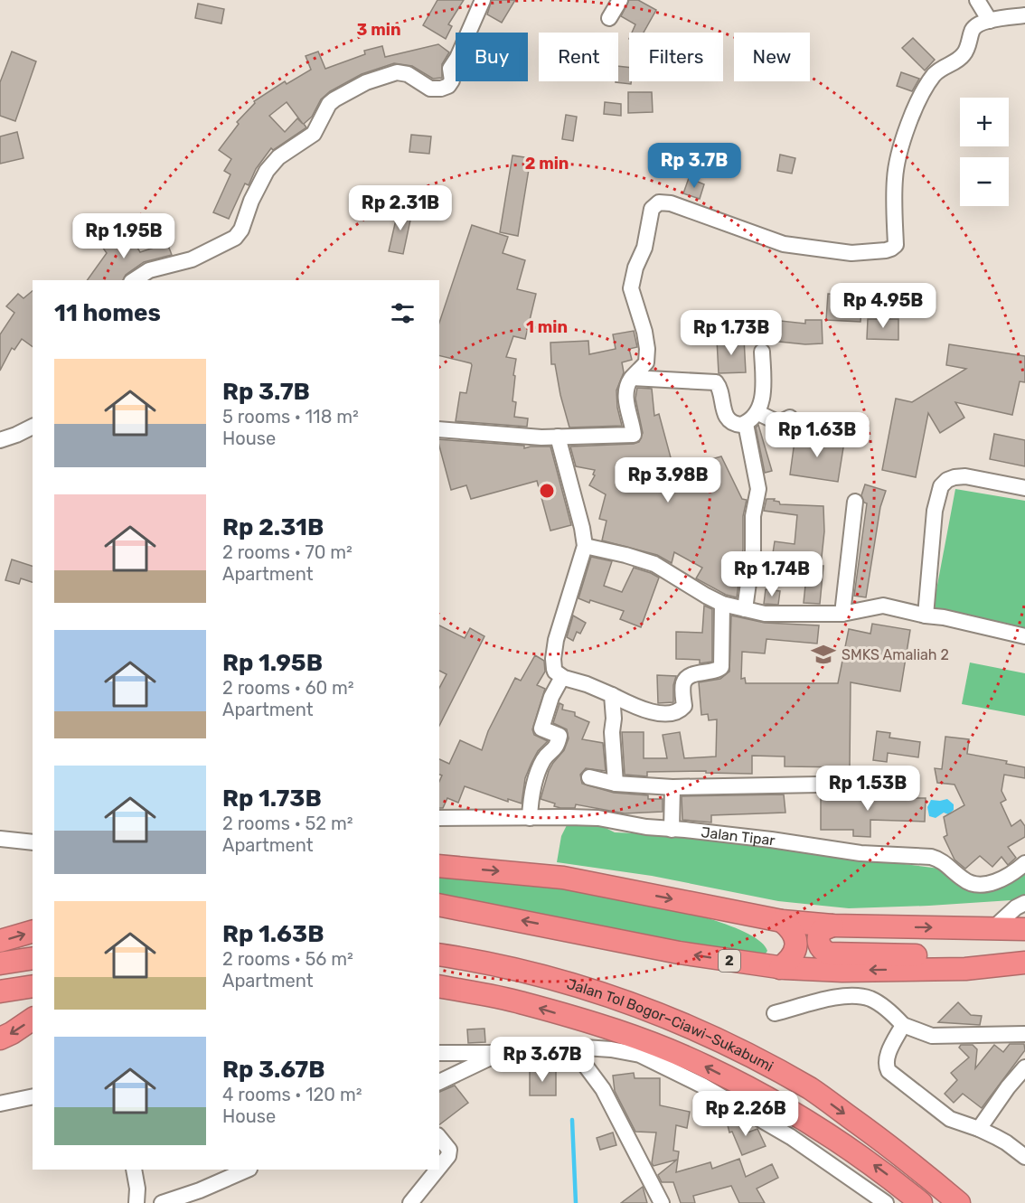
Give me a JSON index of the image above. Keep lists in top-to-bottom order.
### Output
{
  "streets": {
    "highway": ["2", "Jalan Tol Bogor–Ciawi–Sukabumi"],
    "street": ["Jalan Tipar"]
  },
  "places": {
    "school or university": ["SMKS Amaliah 2"]
  },
  "page": {
    "chip": [
      "Buy",
      "Rent",
      "Filters",
      "New"
    ],
    "map_buttons": ["+", "−"],
    "price": [
      "Rp 3.7B",
      "Rp 2.31B",
      "Rp 1.95B",
      "Rp 4.95B",
      "Rp 1.73B",
      "Rp 1.63B",
      "Rp 3.98B",
      "Rp 1.74B",
      "Rp 1.53B",
      "Rp 3.67B",
      "Rp 2.26B"
    ],
    "heading": "11 homes",
    "list": [
      {
        "name": "Rp 3.7B",
        "note": "5 rooms · 118 m² · House"
      },
      {
        "name": "Rp 2.31B",
        "note": "2 rooms · 70 m² · Apartment"
      },
      {
        "name": "Rp 1.95B",
        "note": "2 rooms · 60 m² · Apartment"
      },
      {
        "name": "Rp 1.73B",
        "note": "2 rooms · 52 m² · Apartment"
      },
      {
        "name": "Rp 1.63B",
        "note": "2 rooms · 56 m² · Apartment"
      },
      {
        "name": "Rp 3.67B",
        "note": "4 rooms · 120 m² · House"
      }
    ]
  },
  "rings": ["3 min", "2 min", "1 min"]
}
